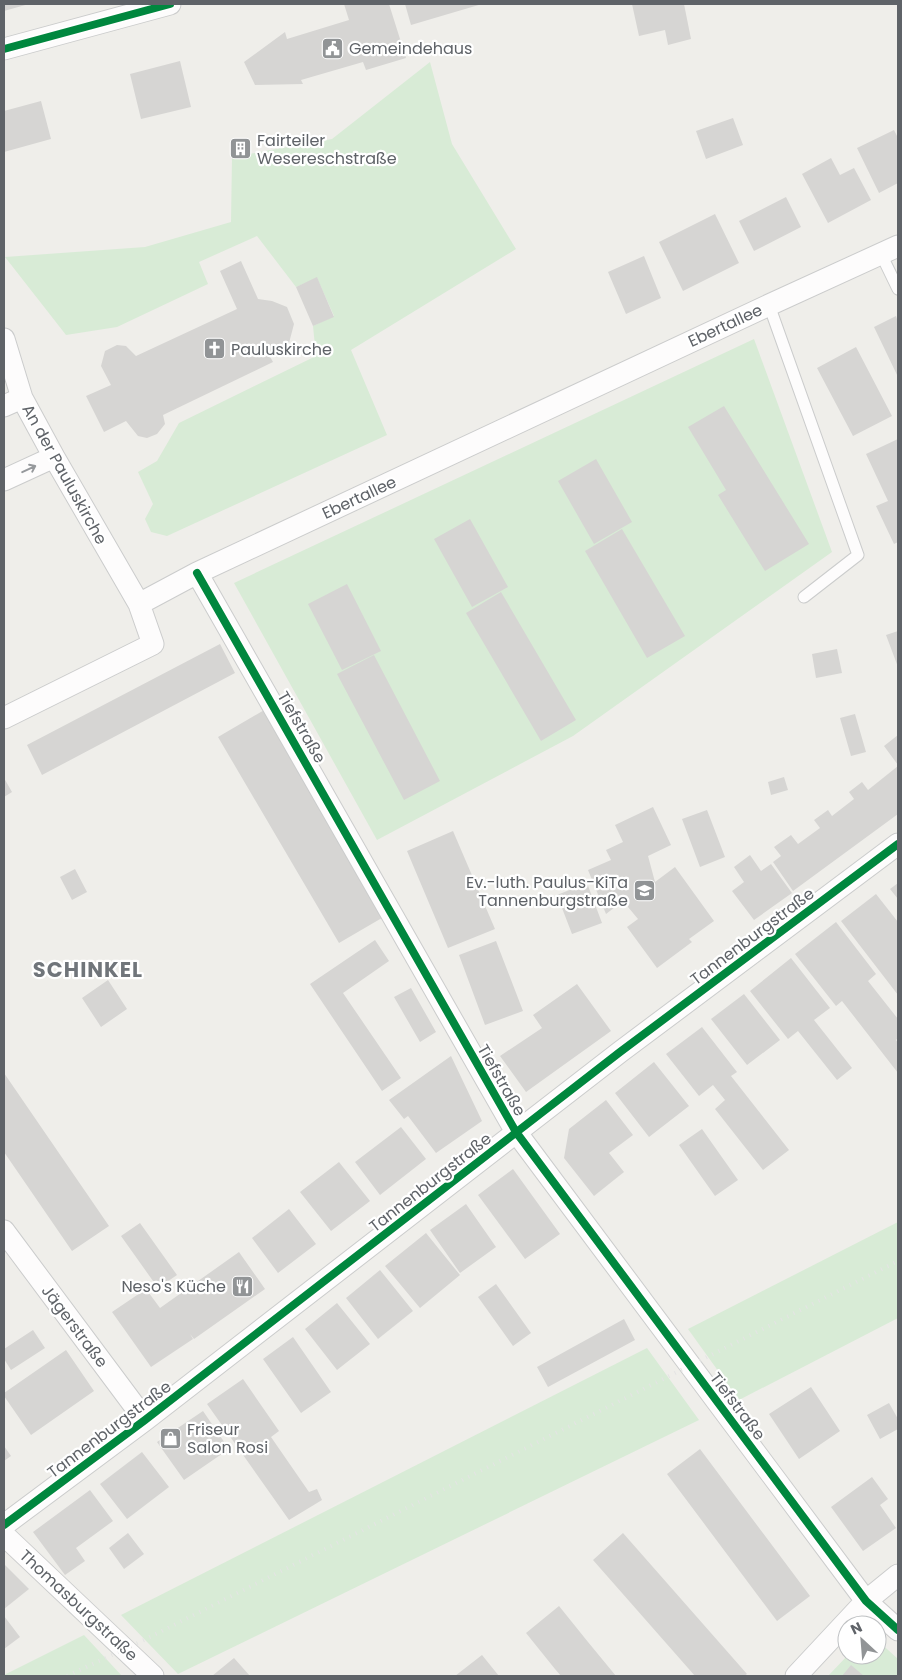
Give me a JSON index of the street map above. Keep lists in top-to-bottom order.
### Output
{
  "streets": {
    "street": [
      "Ebertallee",
      "An der Pauluskirche",
      "Tiefstraße",
      "Tannenburgstraße",
      "Jägerstraße",
      "Thomasburgstraße"
    ]
  },
  "crossings": [
    ["Ebertallee", "An der Pauluskirche"],
    ["Ebertallee", "Tiefstraße"],
    ["Tiefstraße", "Tannenburgstraße"],
    ["Tannenburgstraße", "Jägerstraße"]
  ],
  "districts": ["SCHINKEL"],
  "places": {
    "public building": ["Gemeindehaus"],
    "building": ["Fairteiler Wesereschstraße"],
    "church": ["Pauluskirche"],
    "school or university": ["Ev.-luth. Paulus-KiTa Tannenburgstraße"],
    "restaurant": ["Neso's Küche"],
    "shop": ["Friseur Salon Rosi"]
  },
  "north": "top left"
}
